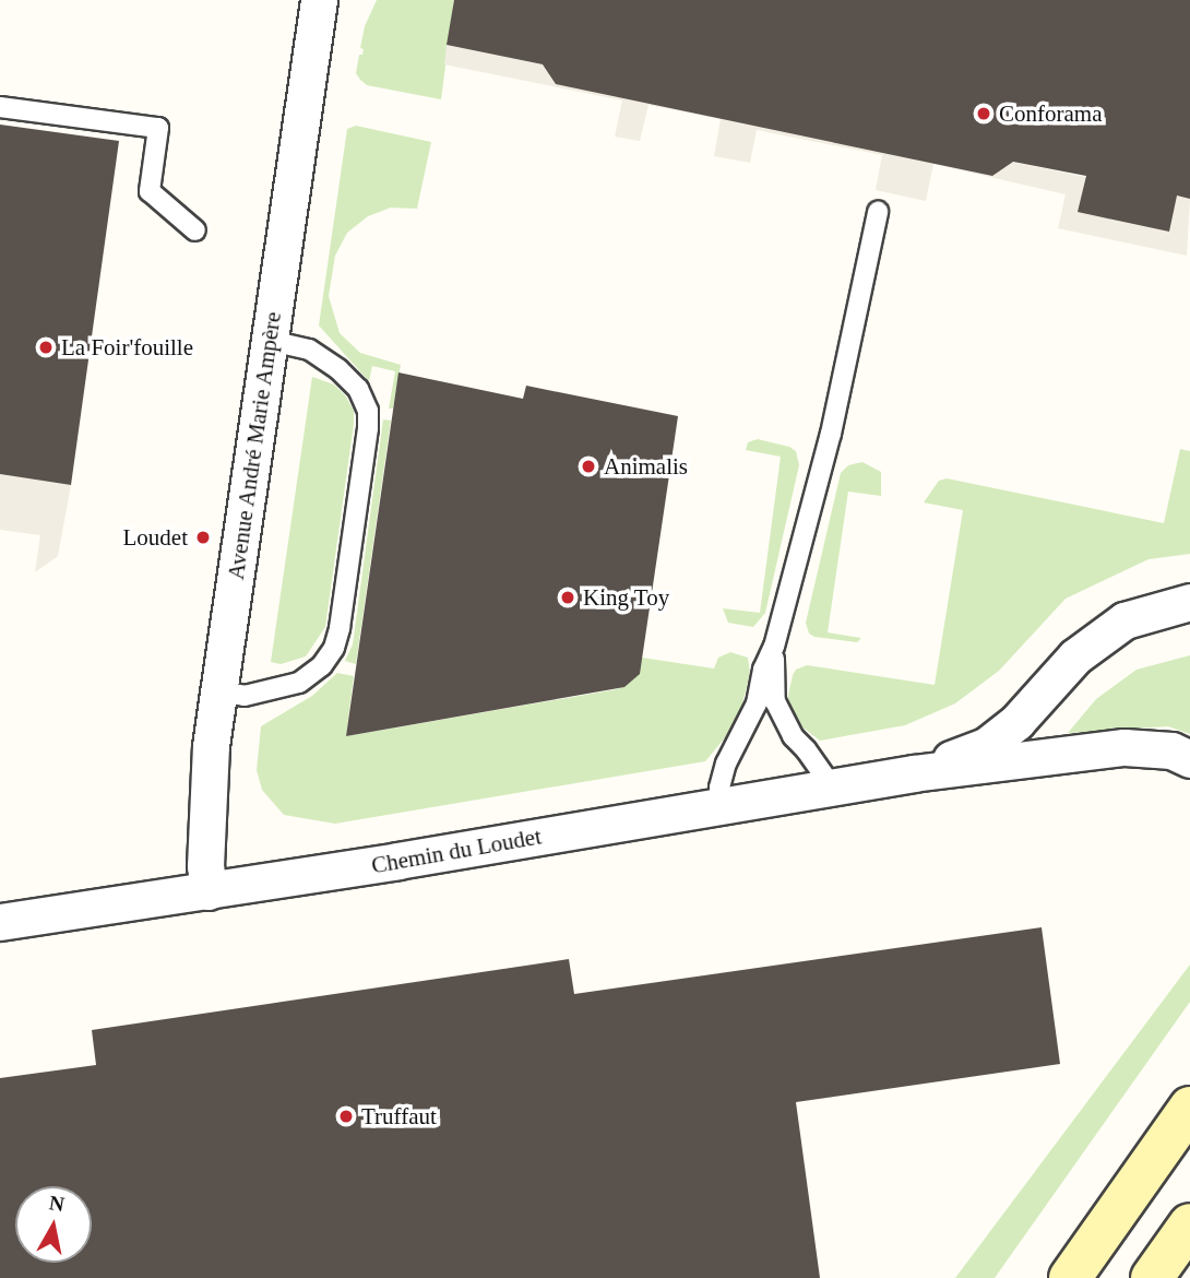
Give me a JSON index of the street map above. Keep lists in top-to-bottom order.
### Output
{
  "streets": {
    "street": ["Avenue André Marie Ampère", "Chemin du Loudet"]
  },
  "crossings": [
    ["Avenue André Marie Ampère", "Chemin du Loudet"]
  ],
  "places": [
    "Conforama",
    "La Foir'fouille",
    "Animalis",
    "Loudet",
    "King Toy",
    "Truffaut"
  ],
  "north": "top"
}
